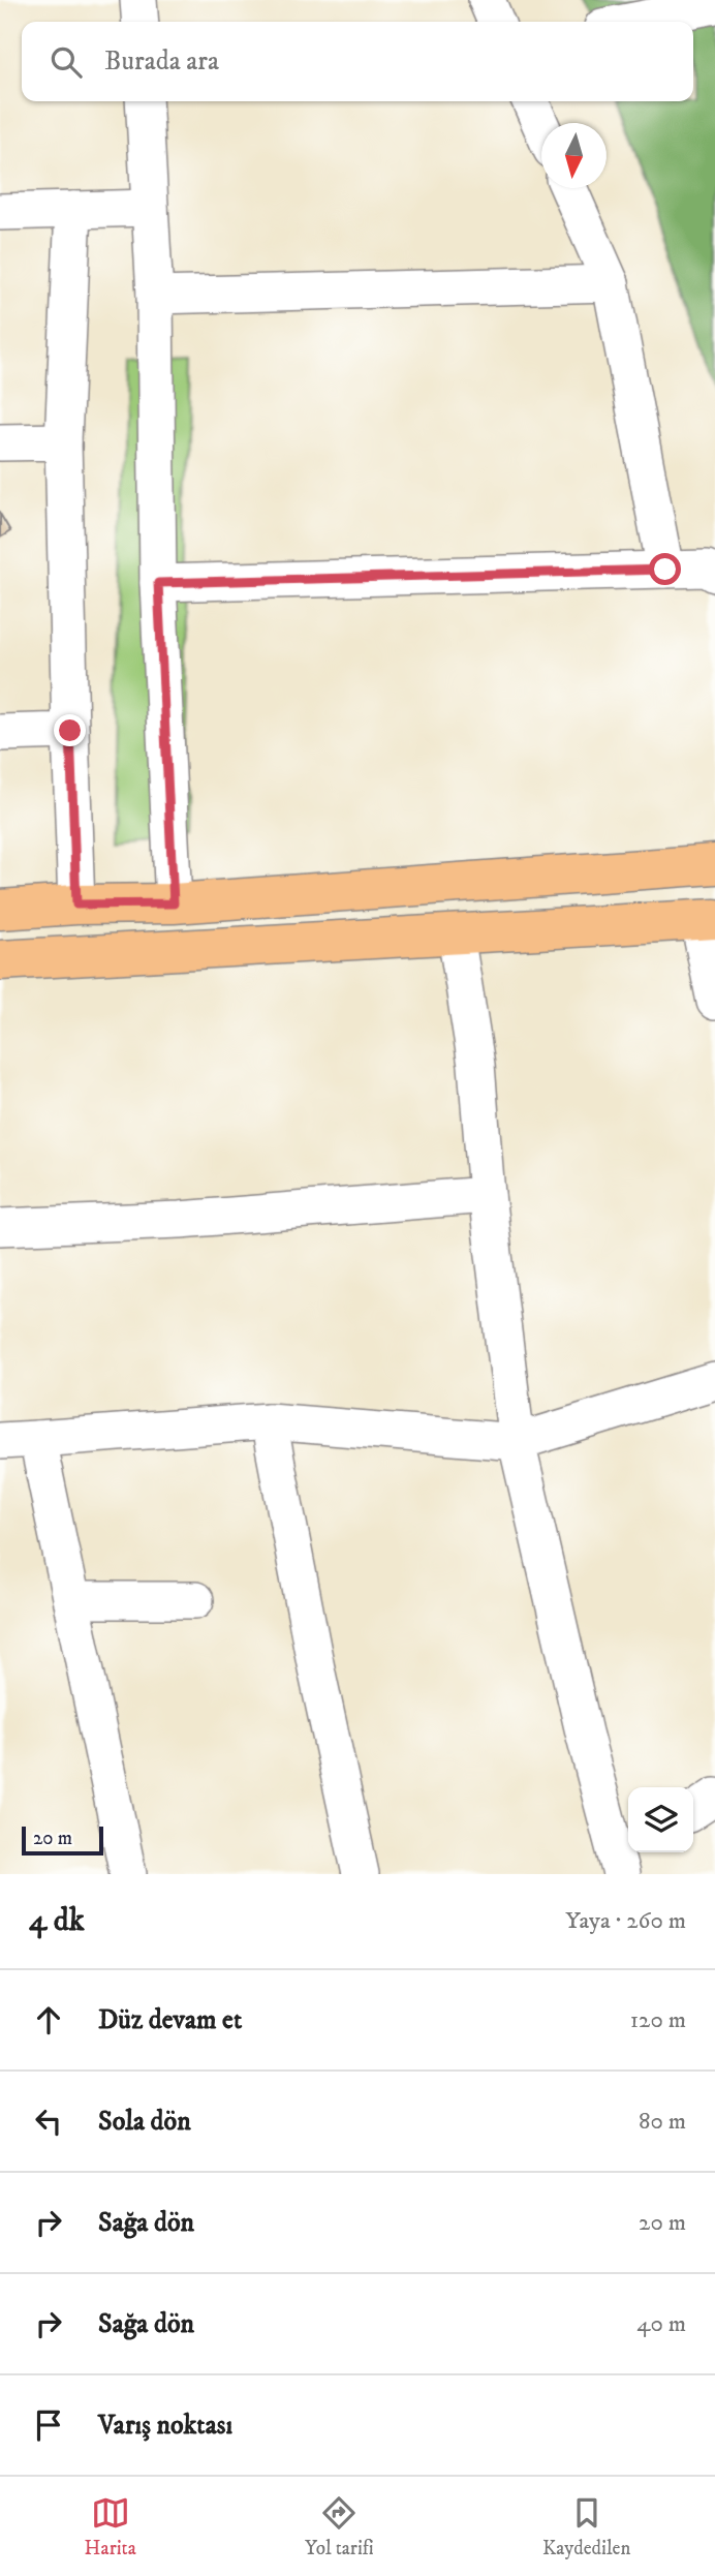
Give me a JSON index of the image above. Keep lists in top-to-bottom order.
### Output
{
  "scale_bar": "20 m",
  "north": "bottom",
  "page": {
    "search": "Burada ara",
    "scale": "20 m",
    "heading": ["4 dk", "Yaya · 260 m"],
    "list": [
      ["Düz devam et", "120 m"],
      ["Sola dön", "80 m"],
      ["Sağa dön", "20 m"],
      ["Sağa dön", "40 m"],
      "Varış noktası"
    ],
    "nav": ["Harita", "Yol tarifi", "Kaydedilen"]
  }
}
